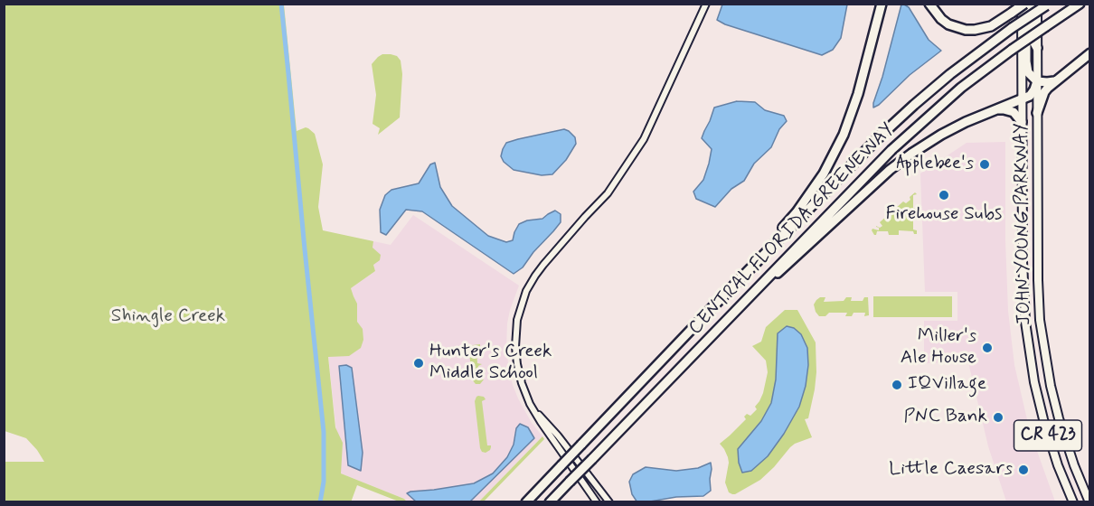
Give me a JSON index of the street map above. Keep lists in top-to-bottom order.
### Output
{
  "streets": {
    "highway": ["JOHN YOUNG PARKWAY", "CENTRAL FLORIDA GREENEWAY", "CR 423"]
  },
  "crossings": [
    ["JOHN YOUNG PARKWAY", "CENTRAL FLORIDA GREENEWAY"]
  ],
  "parks": ["Shingle Creek"],
  "places": [
    "Applebee's",
    "Firehouse Subs",
    "Miller's Ale House",
    "Hunter's Creek Middle School",
    "IQVillage",
    "PNC Bank",
    "Little Caesars"
  ]
}
